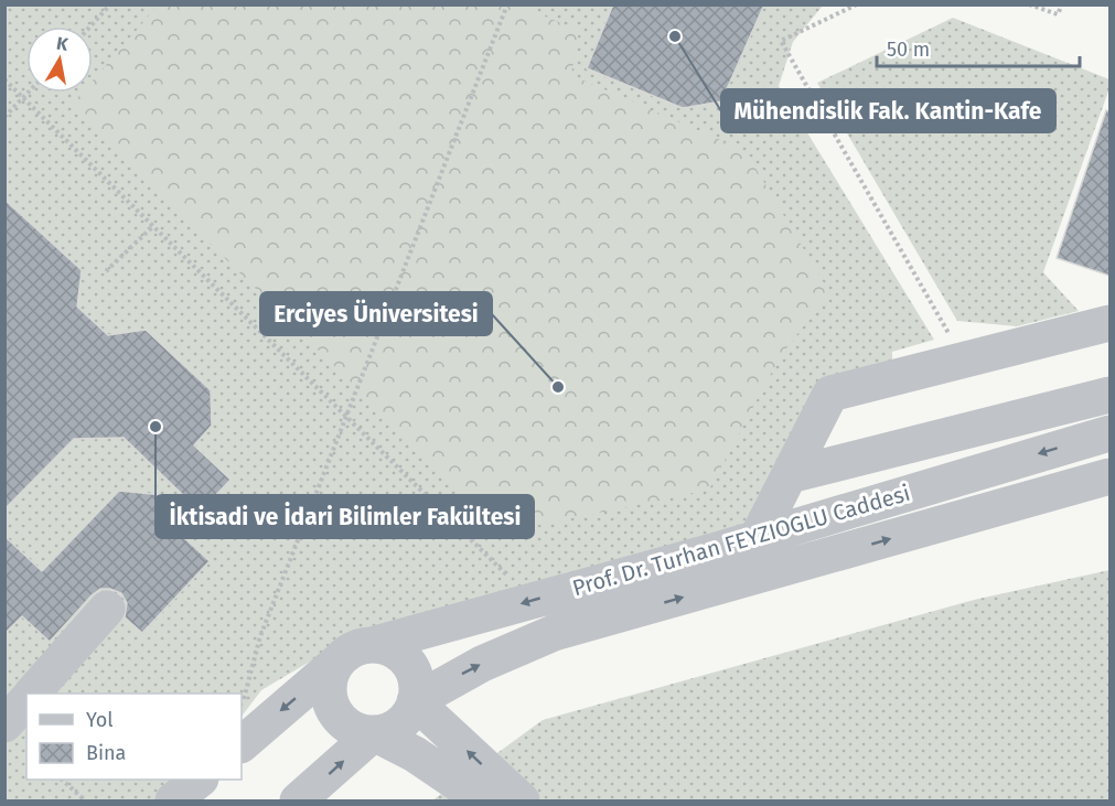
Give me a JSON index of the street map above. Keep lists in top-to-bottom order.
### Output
{
  "streets": {
    "street": ["Prof. Dr. Turhan FEYZIOGLU Caddesi"]
  },
  "places": ["Mühendislik Fak. Kantin-Kafe", "Erciyes Üniversitesi", "İktisadi ve İdari Bilimler Fakültesi"],
  "legend": ["Yol", "Bina"],
  "scale_bar": "50 m",
  "north": "top"
}
